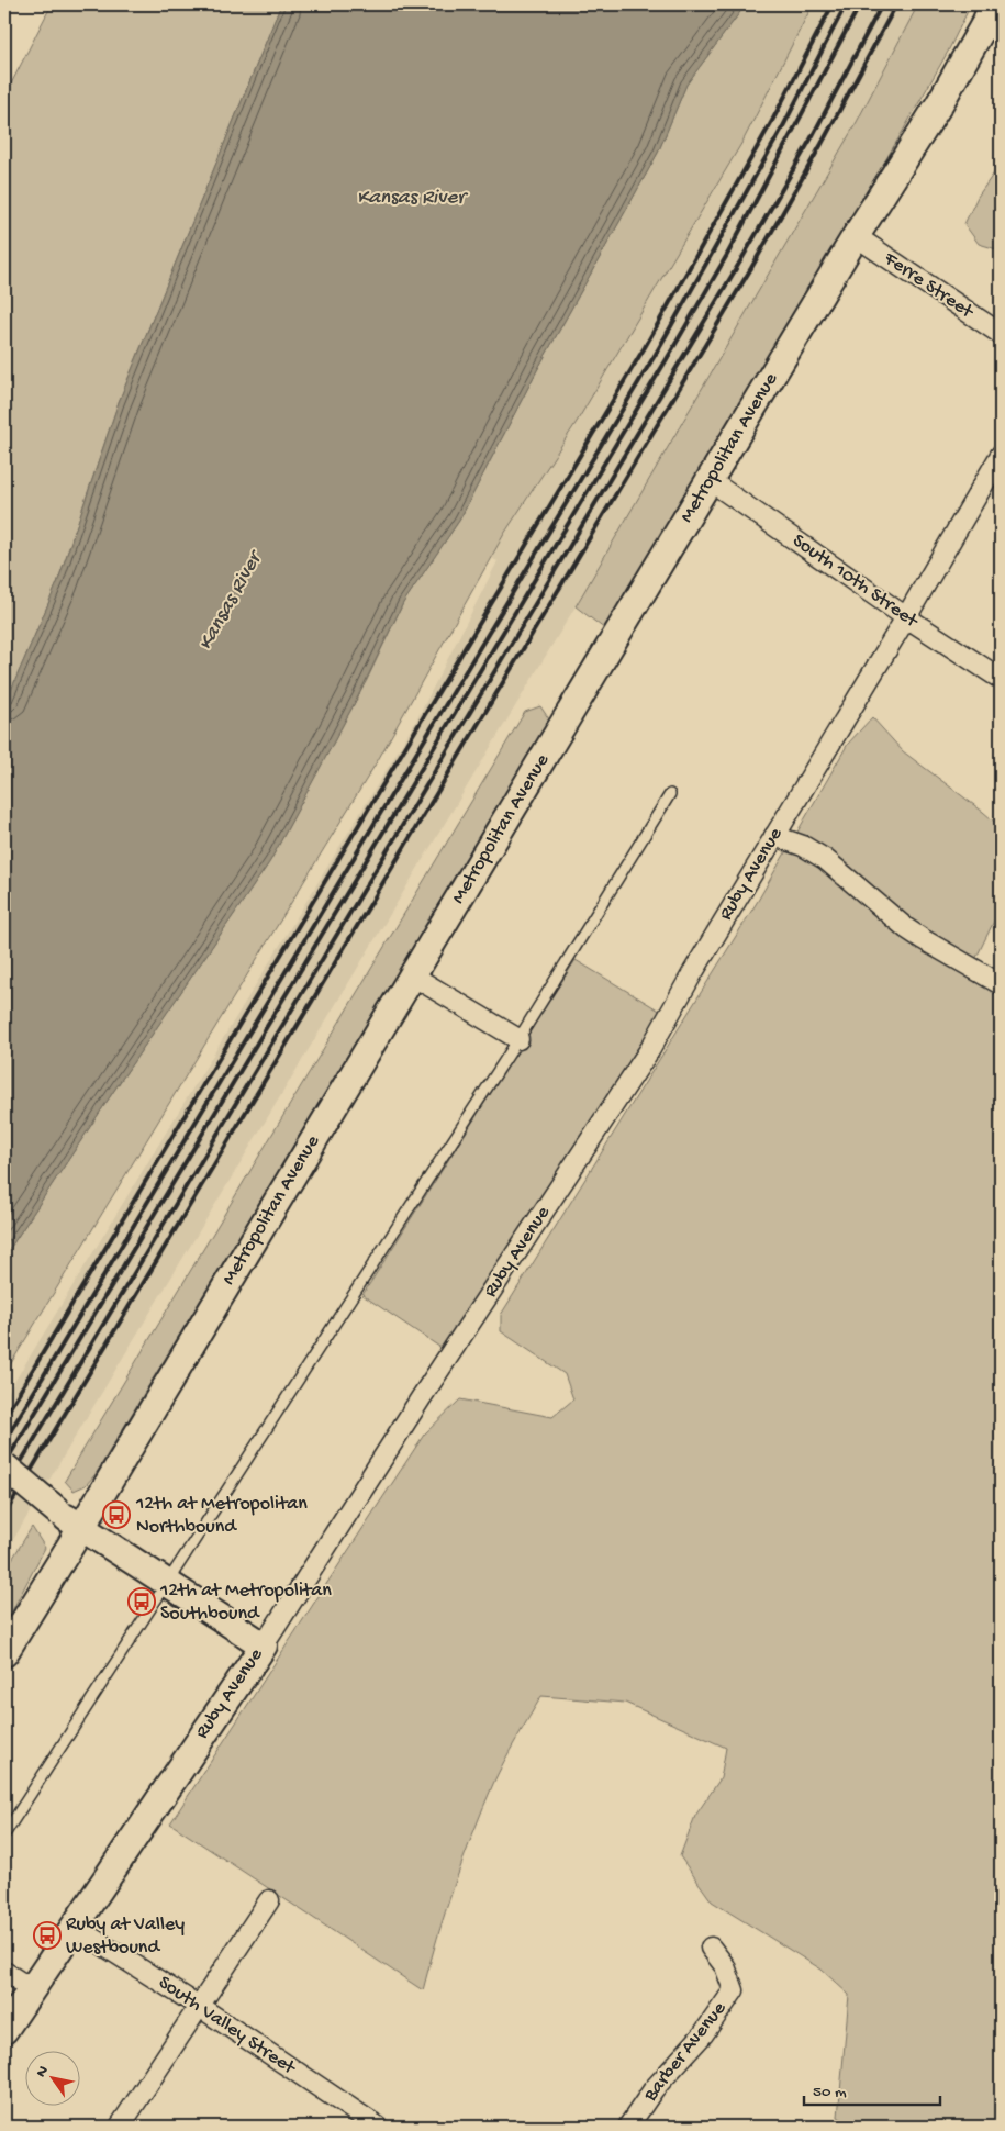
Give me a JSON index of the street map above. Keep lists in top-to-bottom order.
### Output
{
  "streets": {
    "main road": ["Metropolitan Avenue", "Ruby Avenue"],
    "street": [
      "Ferre Street",
      "South 10th Street",
      "South Valley Street",
      "Barber Avenue"
    ]
  },
  "crossings": [
    ["Ferre Street", "Metropolitan Avenue"],
    ["Metropolitan Avenue", "South 10th Street"],
    ["South 10th Street", "Ruby Avenue"],
    ["Ruby Avenue", "South Valley Street"]
  ],
  "water": ["Kansas River"],
  "places": {
    "bus stop": ["12th at Metropolitan Northbound", "12th at Metropolitan Southbound", "Ruby at Valley Westbound"]
  },
  "scale_bar": "50 m",
  "north": "top left"
}
